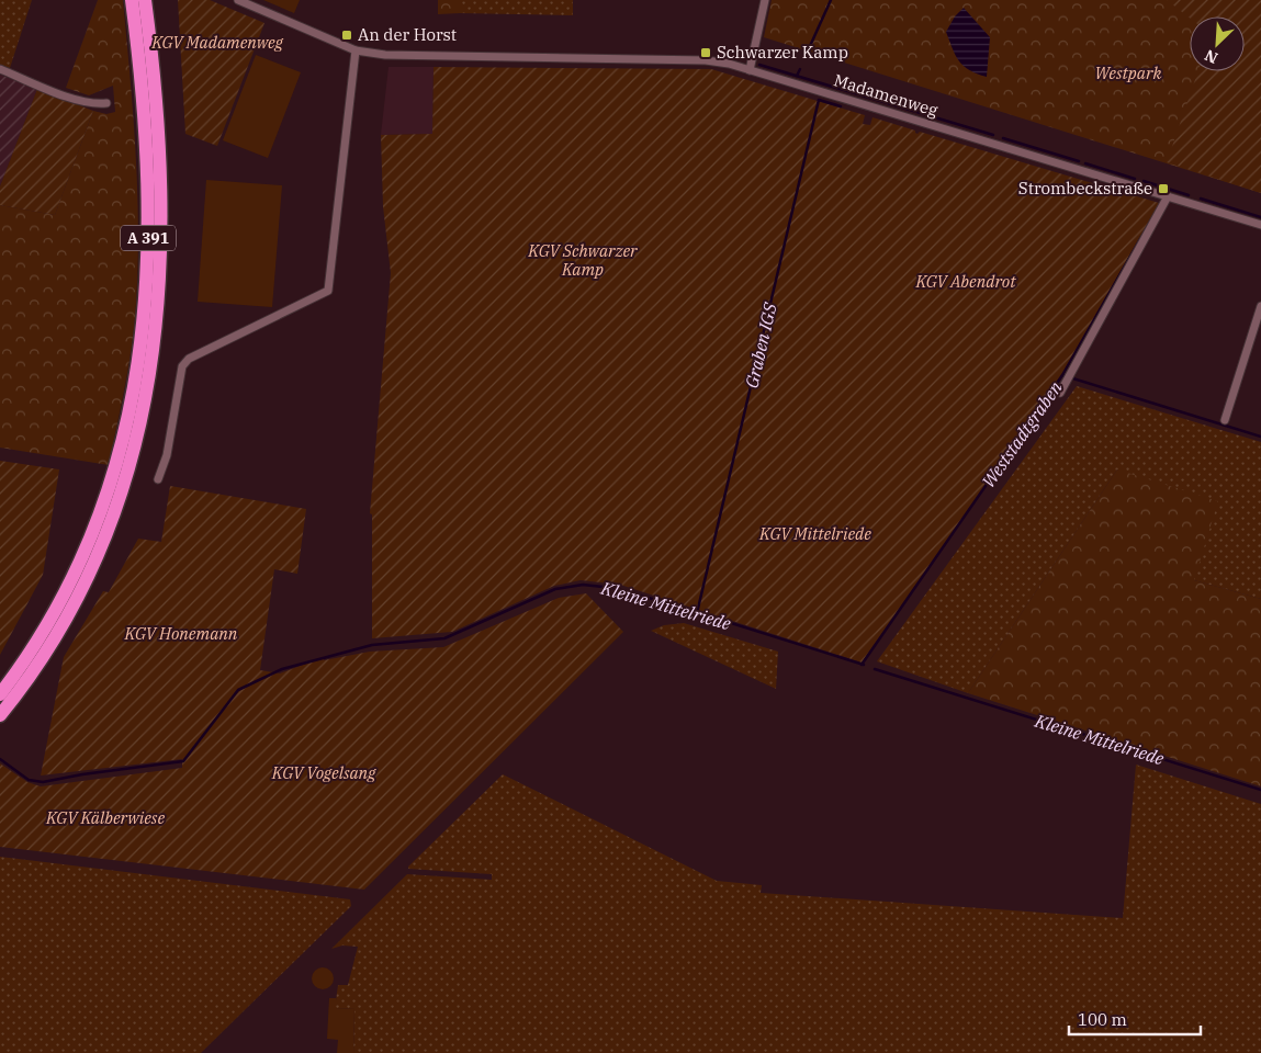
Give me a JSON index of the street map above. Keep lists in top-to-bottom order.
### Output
{
  "streets": {
    "highway": ["A 391"],
    "street": ["Madamenweg"]
  },
  "water": ["Graben IGS", "Weststadtgraben", "Kleine Mittelriede"],
  "parks": [
    "KGV Madamenweg",
    "Westpark",
    "KGV Schwarzer Kamp",
    "KGV Abendrot",
    "KGV Mittelriede",
    "KGV Honemann",
    "KGV Vogelsang",
    "KGV Kälberwiese"
  ],
  "places": {
    "transit": ["An der Horst", "Schwarzer Kamp", "Strombeckstraße"]
  },
  "scale_bar": "100 m",
  "north": "bottom left"
}
